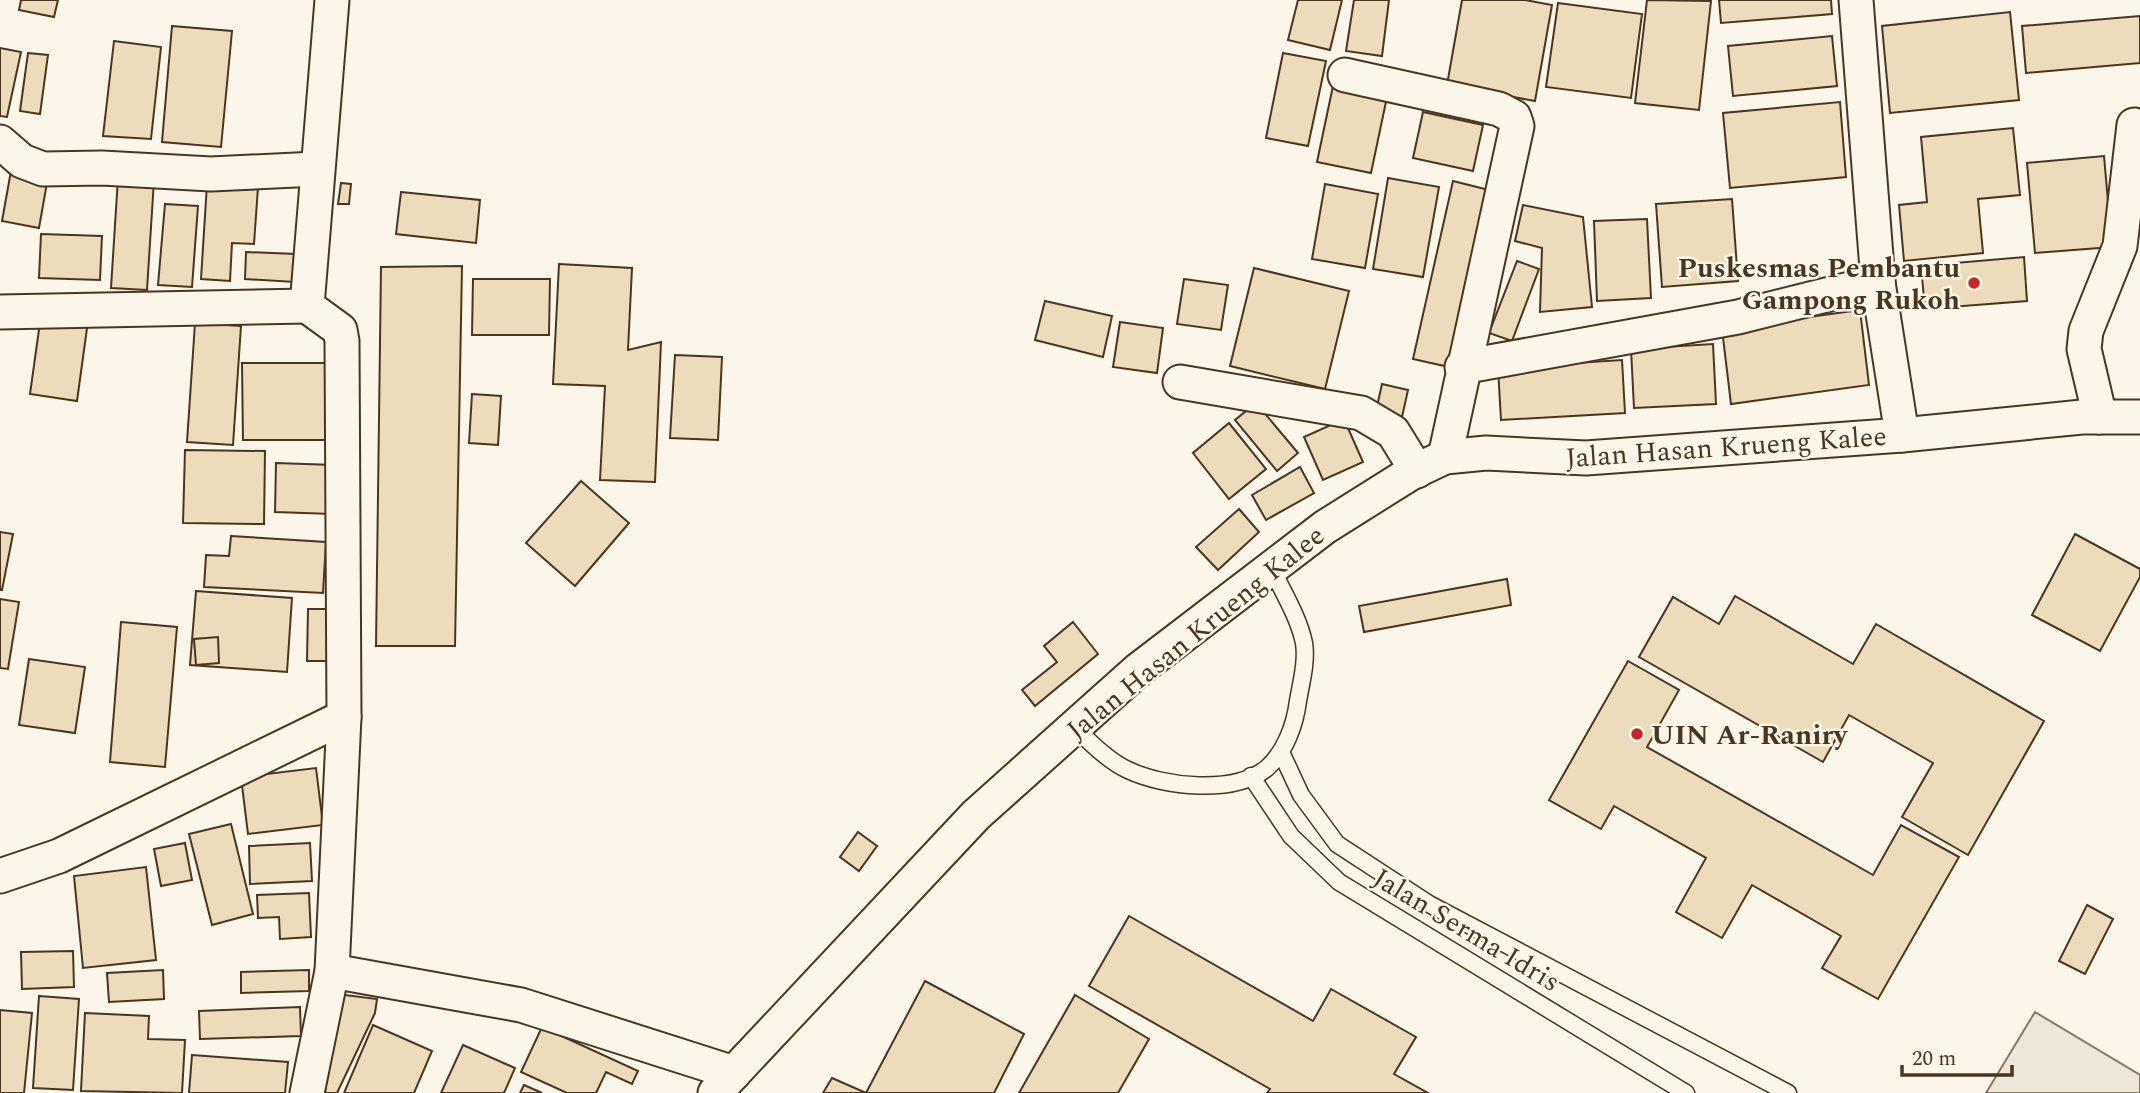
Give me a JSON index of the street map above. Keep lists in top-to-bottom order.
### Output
{
  "streets": {
    "street": ["Jalan Hasan Krueng Kalee"],
    "lane": ["Jalan Serma Idris"]
  },
  "places": ["Puskesmas Pembantu Gampong Rukoh", "UIN Ar-Raniry"],
  "scale_bar": "20 m"
}
